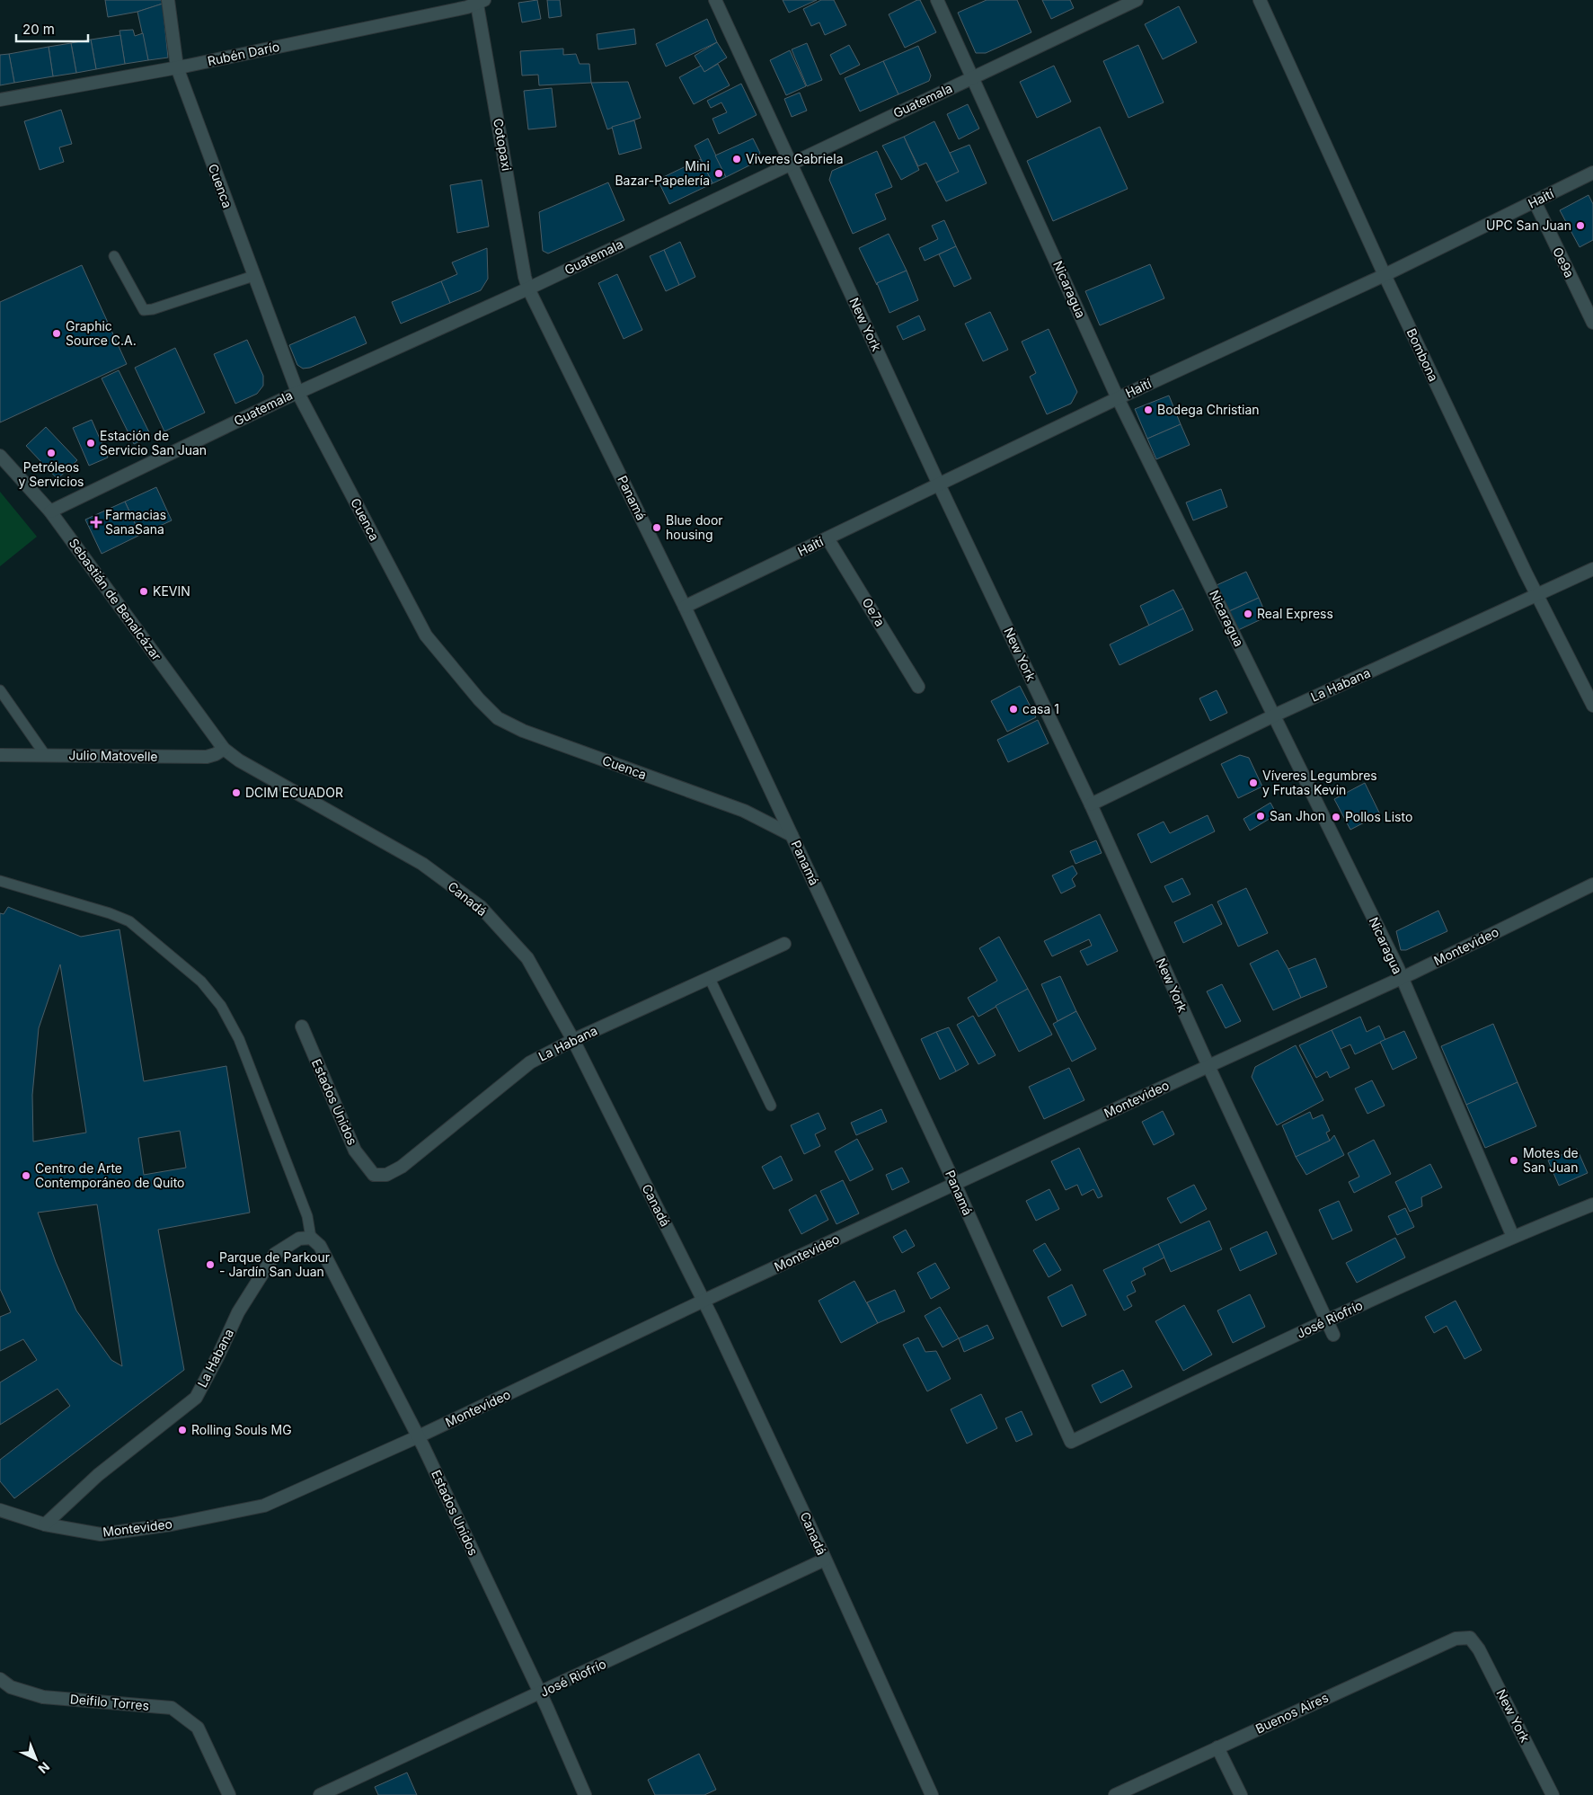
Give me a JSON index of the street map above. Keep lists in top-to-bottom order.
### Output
{
  "streets": {
    "street": [
      "Rubén Darío",
      "Guatemala",
      "Cotopaxi",
      "Cuenca",
      "Haití",
      "Oe9a",
      "Nicaragua",
      "New York",
      "Bombona",
      "Panamá",
      "Sebastián de Benalcázar",
      "Oe7a",
      "La Habana",
      "Julio Matovelle",
      "Canadá",
      "Montevideo",
      "Estados Unidos",
      "José Riofrío",
      "Deifilo Torres",
      "Buenos Aires"
    ]
  },
  "crossings": [
    ["Rubén Darío", "Cotopaxi"],
    ["Rubén Darío", "Cuenca"],
    ["Guatemala", "Cotopaxi"],
    ["Guatemala", "Cuenca"],
    ["Guatemala", "Nicaragua"],
    ["Guatemala", "New York"],
    ["Guatemala", "Panamá"],
    ["Guatemala", "Sebastián de Benalcázar"],
    ["Cotopaxi", "Panamá"],
    ["Cuenca", "Panamá"],
    ["Haití", "Oe9a"],
    ["Haití", "Nicaragua"],
    ["Haití", "New York"],
    ["Haití", "Bombona"],
    ["Haití", "Panamá"],
    ["Haití", "Oe7a"],
    ["Nicaragua", "La Habana"],
    ["Nicaragua", "Montevideo"],
    ["Nicaragua", "José Riofrío"],
    ["New York", "La Habana"],
    ["New York", "Montevideo"],
    ["New York", "José Riofrío"],
    ["New York", "Buenos Aires"],
    ["Bombona", "La Habana"],
    ["Panamá", "Montevideo"],
    ["Panamá", "José Riofrío"],
    ["Sebastián de Benalcázar", "Julio Matovelle"],
    ["Sebastián de Benalcázar", "Canadá"],
    ["La Habana", "Canadá"],
    ["La Habana", "Montevideo"],
    ["La Habana", "Estados Unidos"],
    ["Julio Matovelle", "Canadá"],
    ["Canadá", "Montevideo"],
    ["Canadá", "José Riofrío"],
    ["Montevideo", "Estados Unidos"],
    ["Estados Unidos", "José Riofrío"]
  ],
  "places": {
    "other": [
      "Viveres Gabriela",
      "Mini Bazar-Papelería",
      "UPC San Juan",
      "Graphic Source C.A.",
      "Bodega Christian",
      "Estación de Servicio San Juan",
      "Petróleos y Servicios",
      "Blue door housing",
      "KEVIN",
      "Real Express",
      "casa 1",
      "Víveres Legumbres y Frutas Kevin",
      "DCIM ECUADOR",
      "San Jhon",
      "Pollos Listo",
      "Motes de San Juan",
      "Centro de Arte Contemporáneo de Quito",
      "Parque de Parkour - Jardín San Juan",
      "Rolling Souls MG"
    ],
    "health": ["Farmacias SanaSana"]
  },
  "scale_bar": "20 m",
  "north": "bottom right"
}
